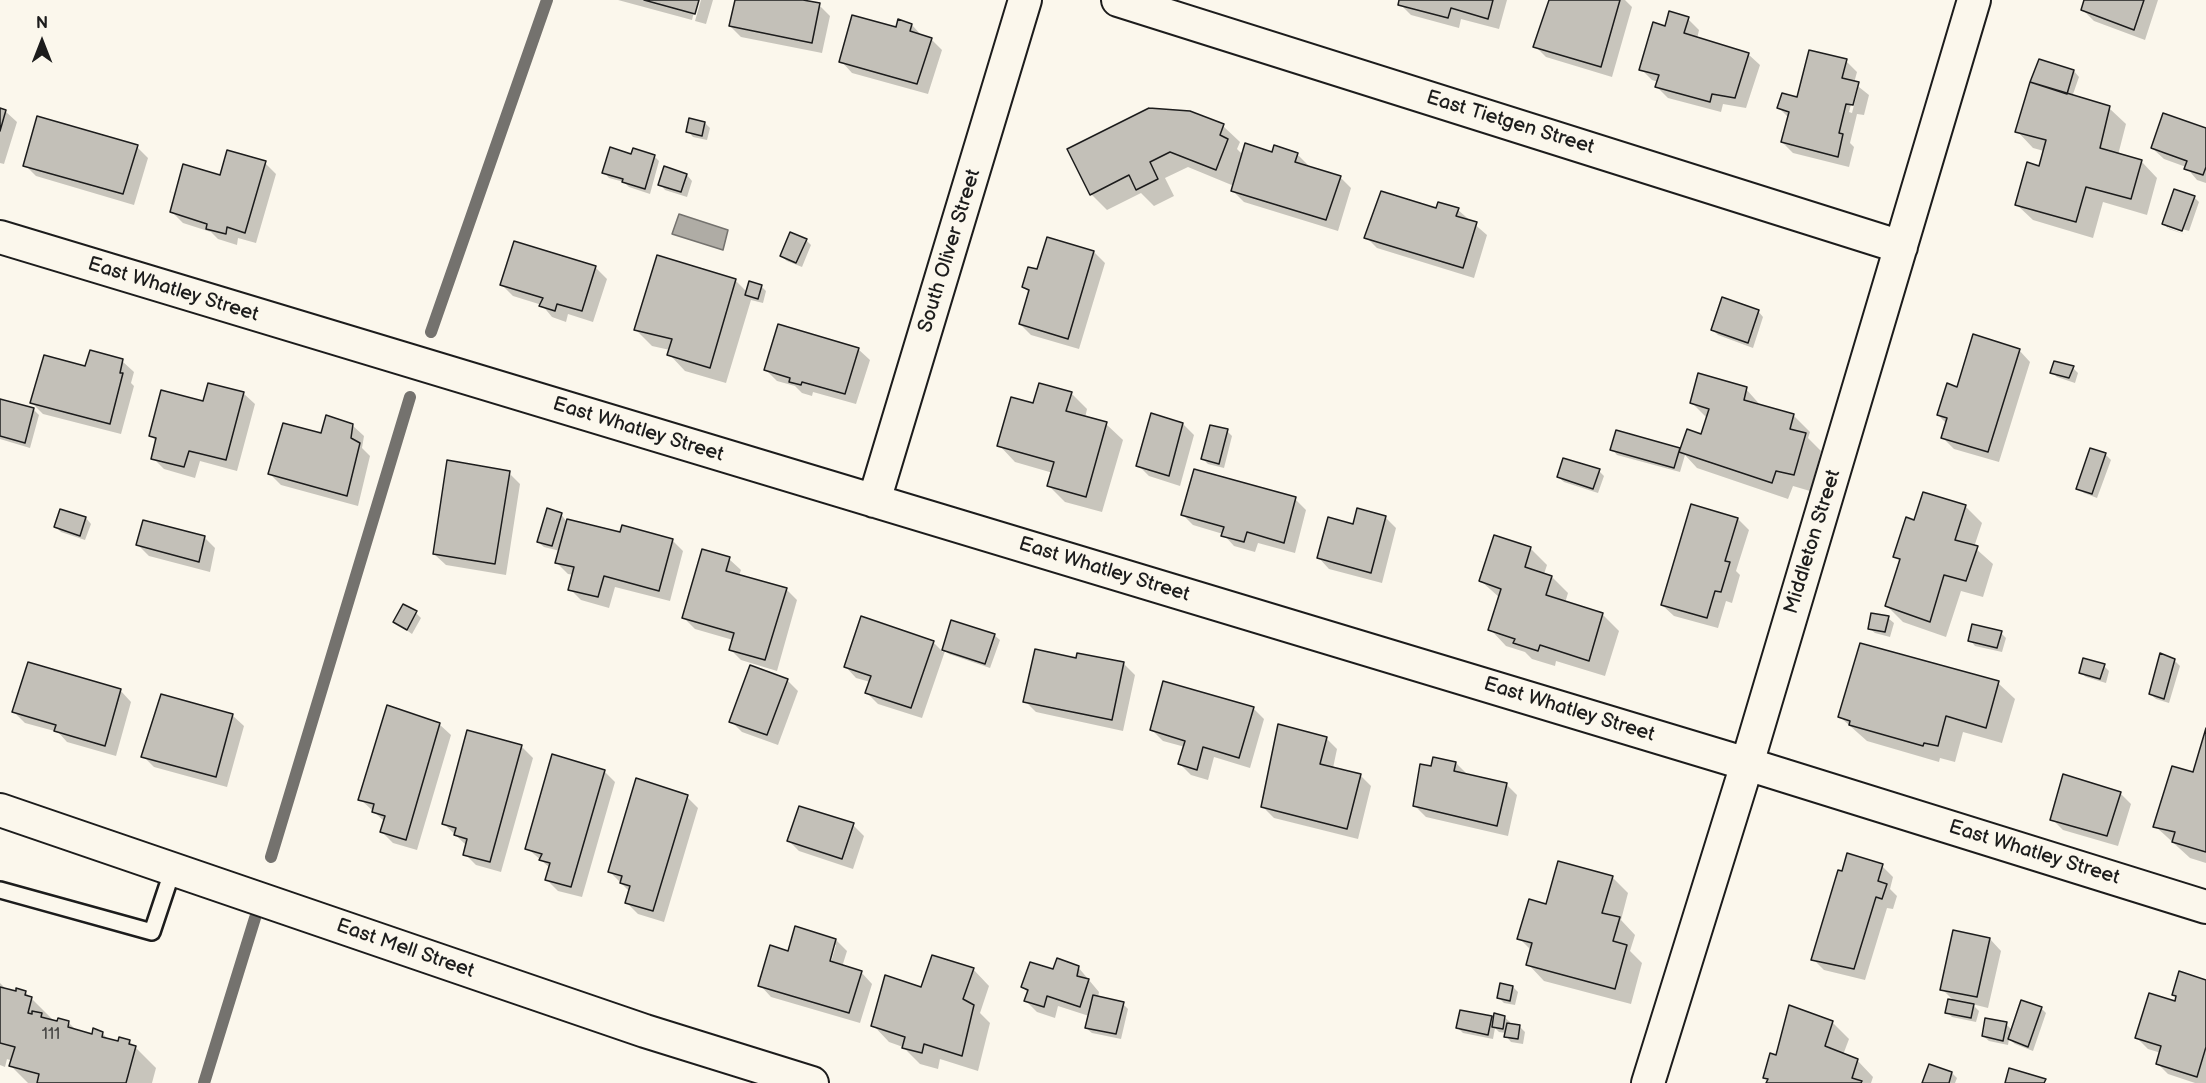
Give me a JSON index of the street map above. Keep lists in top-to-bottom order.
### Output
{
  "streets": {
    "street": [
      "East Tietgen Street",
      "South Oliver Street",
      "East Whatley Street",
      "Middleton Street",
      "East Mell Street"
    ]
  },
  "crossings": [
    ["East Tietgen Street", "Middleton Street"],
    ["South Oliver Street", "East Whatley Street"],
    ["East Whatley Street", "Middleton Street"]
  ],
  "house_numbers": ["111"],
  "north": "top"
}
